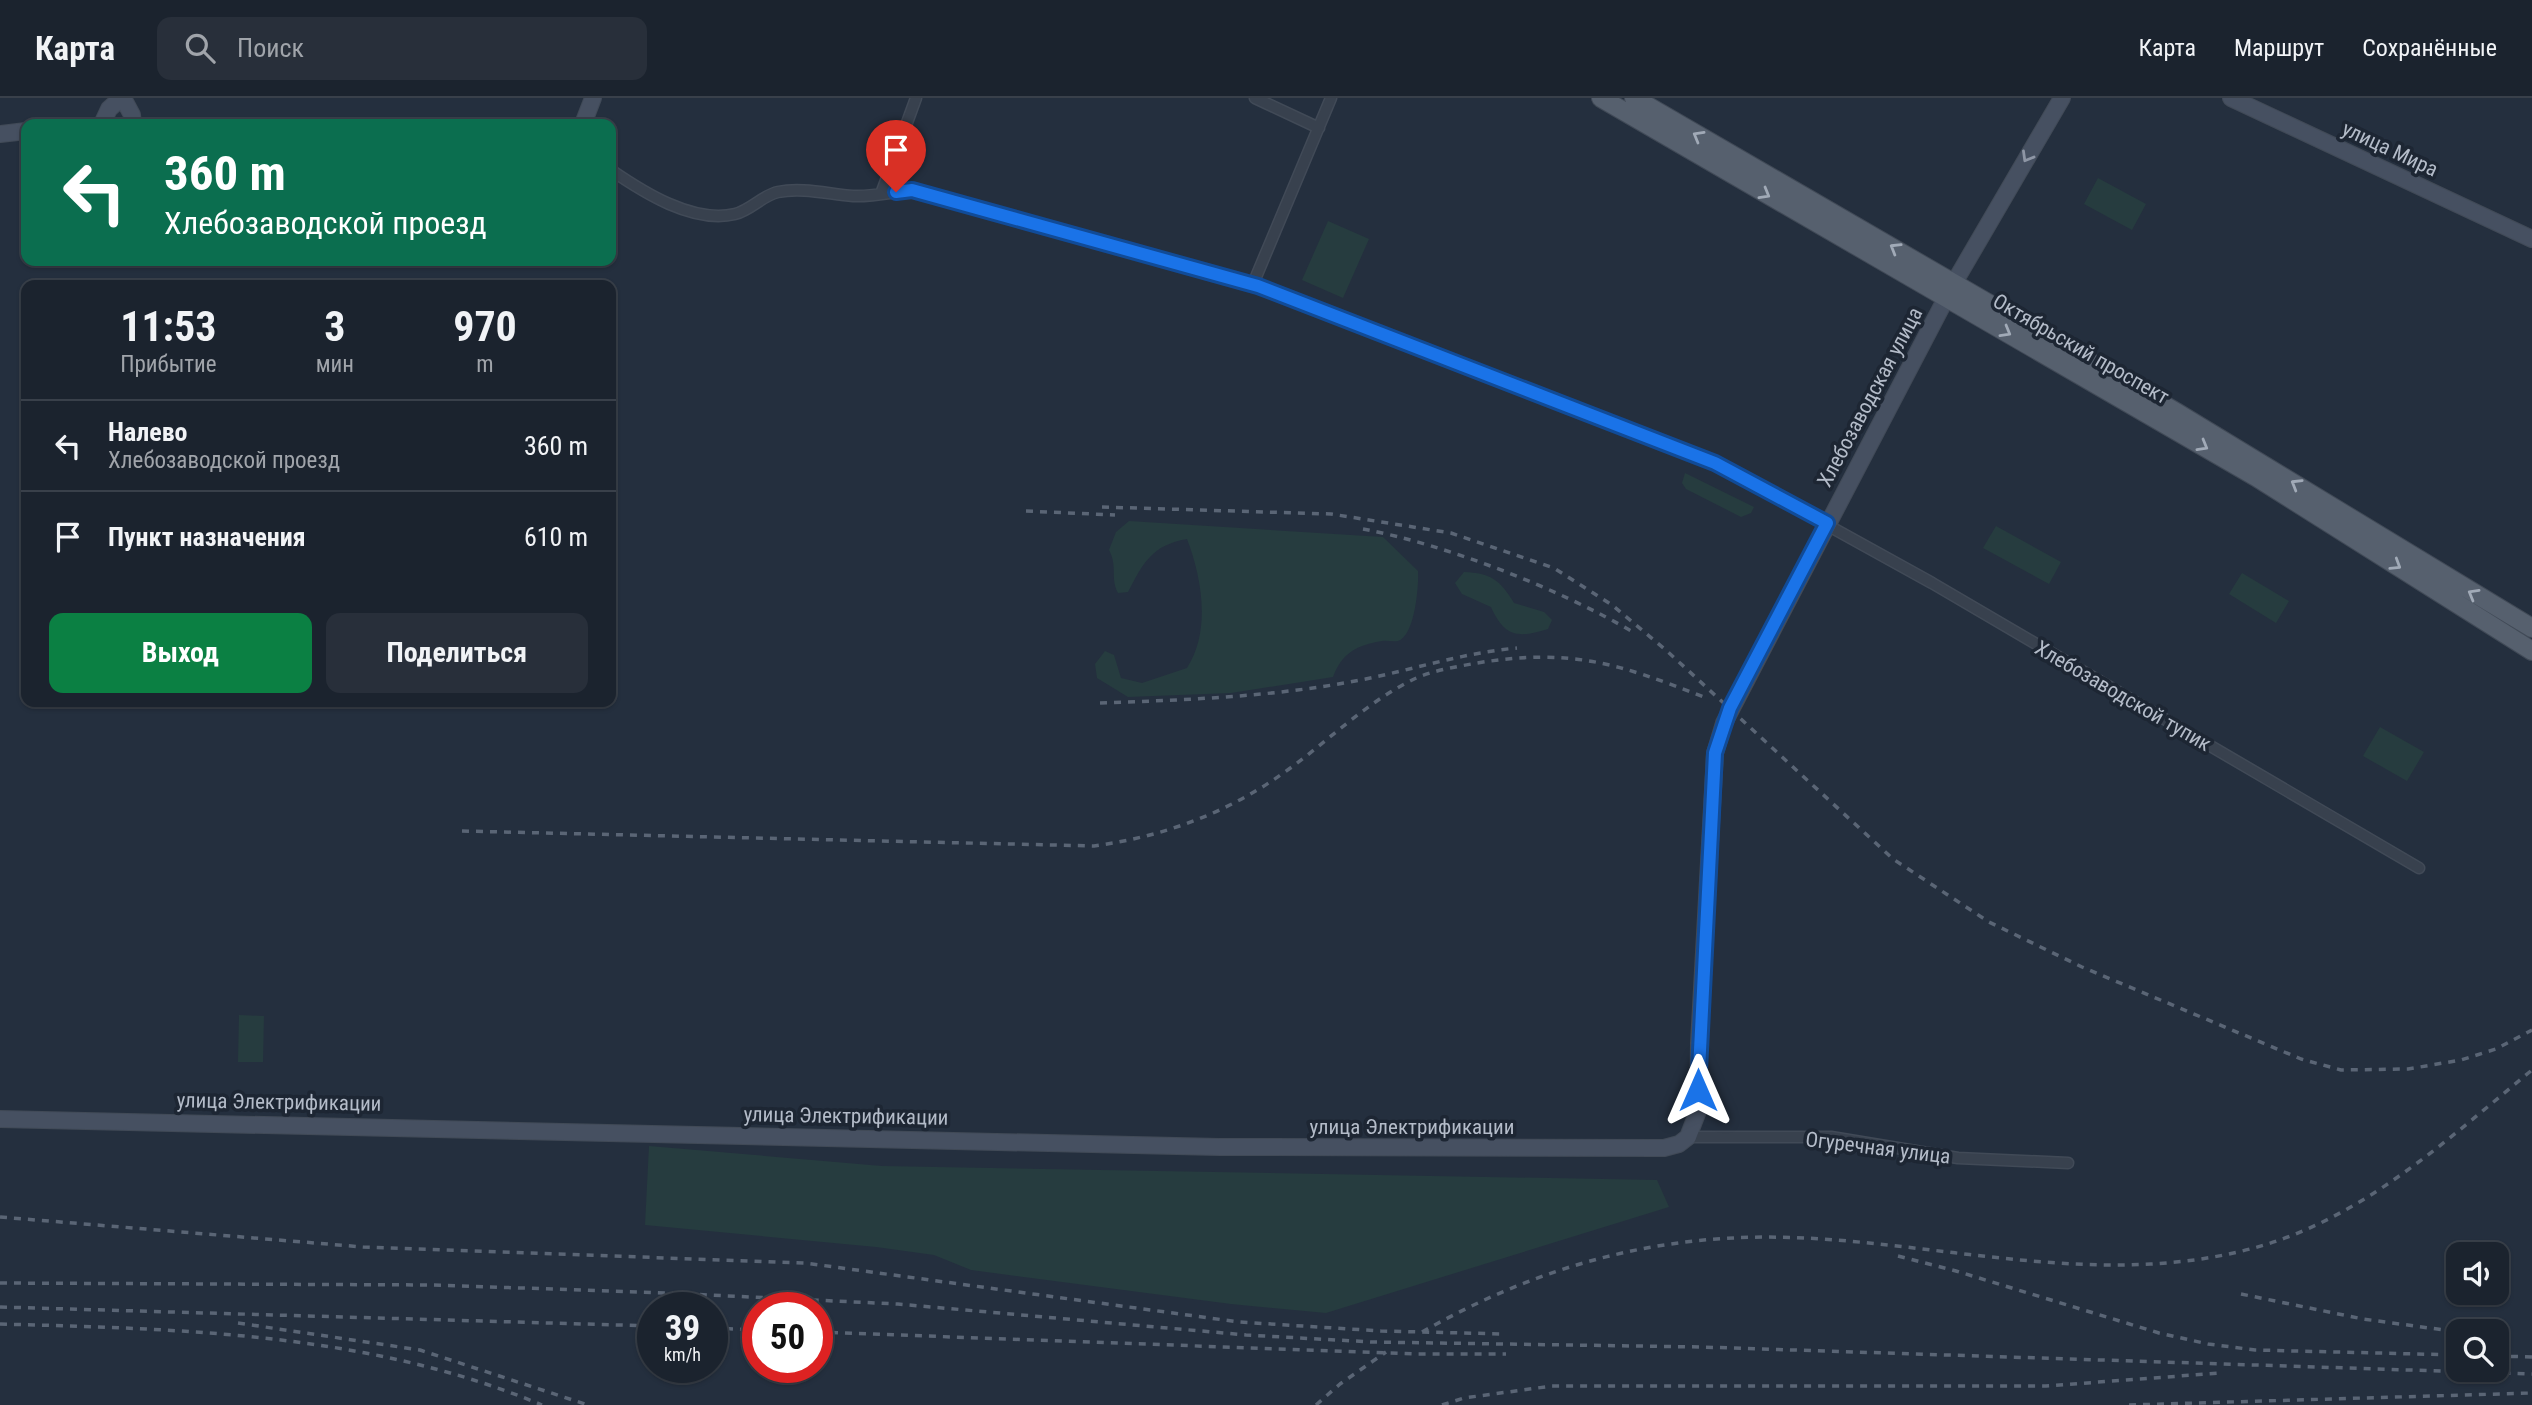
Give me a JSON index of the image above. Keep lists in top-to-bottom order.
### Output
{
  "streets": {
    "main road": [
      "улица Мира",
      "Октябрьский проспект",
      "Хлебозаводская улица",
      "улица Электрификации"
    ],
    "street": ["Хлебозаводской тупик", "Огуречная улица"]
  },
  "crossings": [
    ["Октябрьский проспект", "Хлебозаводская улица"],
    ["Хлебозаводская улица", "Хлебозаводской тупик"],
    ["Хлебозаводская улица", "улица Электрификации"],
    ["Хлебозаводская улица", "Огуречная улица"],
    ["улица Электрификации", "Огуречная улица"]
  ],
  "page": {
    "header": "Карта",
    "search": "Поиск",
    "nav": ["Карта", "Маршрут", "Сохранённые"],
    "turn": ["360 m", "Хлебозаводской проезд"],
    "eta": [
      "11:53",
      "Прибытие",
      "3",
      "мин",
      "970",
      "m"
    ],
    "list": [
      {
        "name": "Налево",
        "note": "Хлебозаводской проезд",
        "value": "360 m"
      },
      {
        "name": "Пункт назначения",
        "value": "610 m"
      }
    ],
    "buttons": ["Выход", "Поделиться"],
    "speed": "39 km/h",
    "limit": "50"
  }
}
